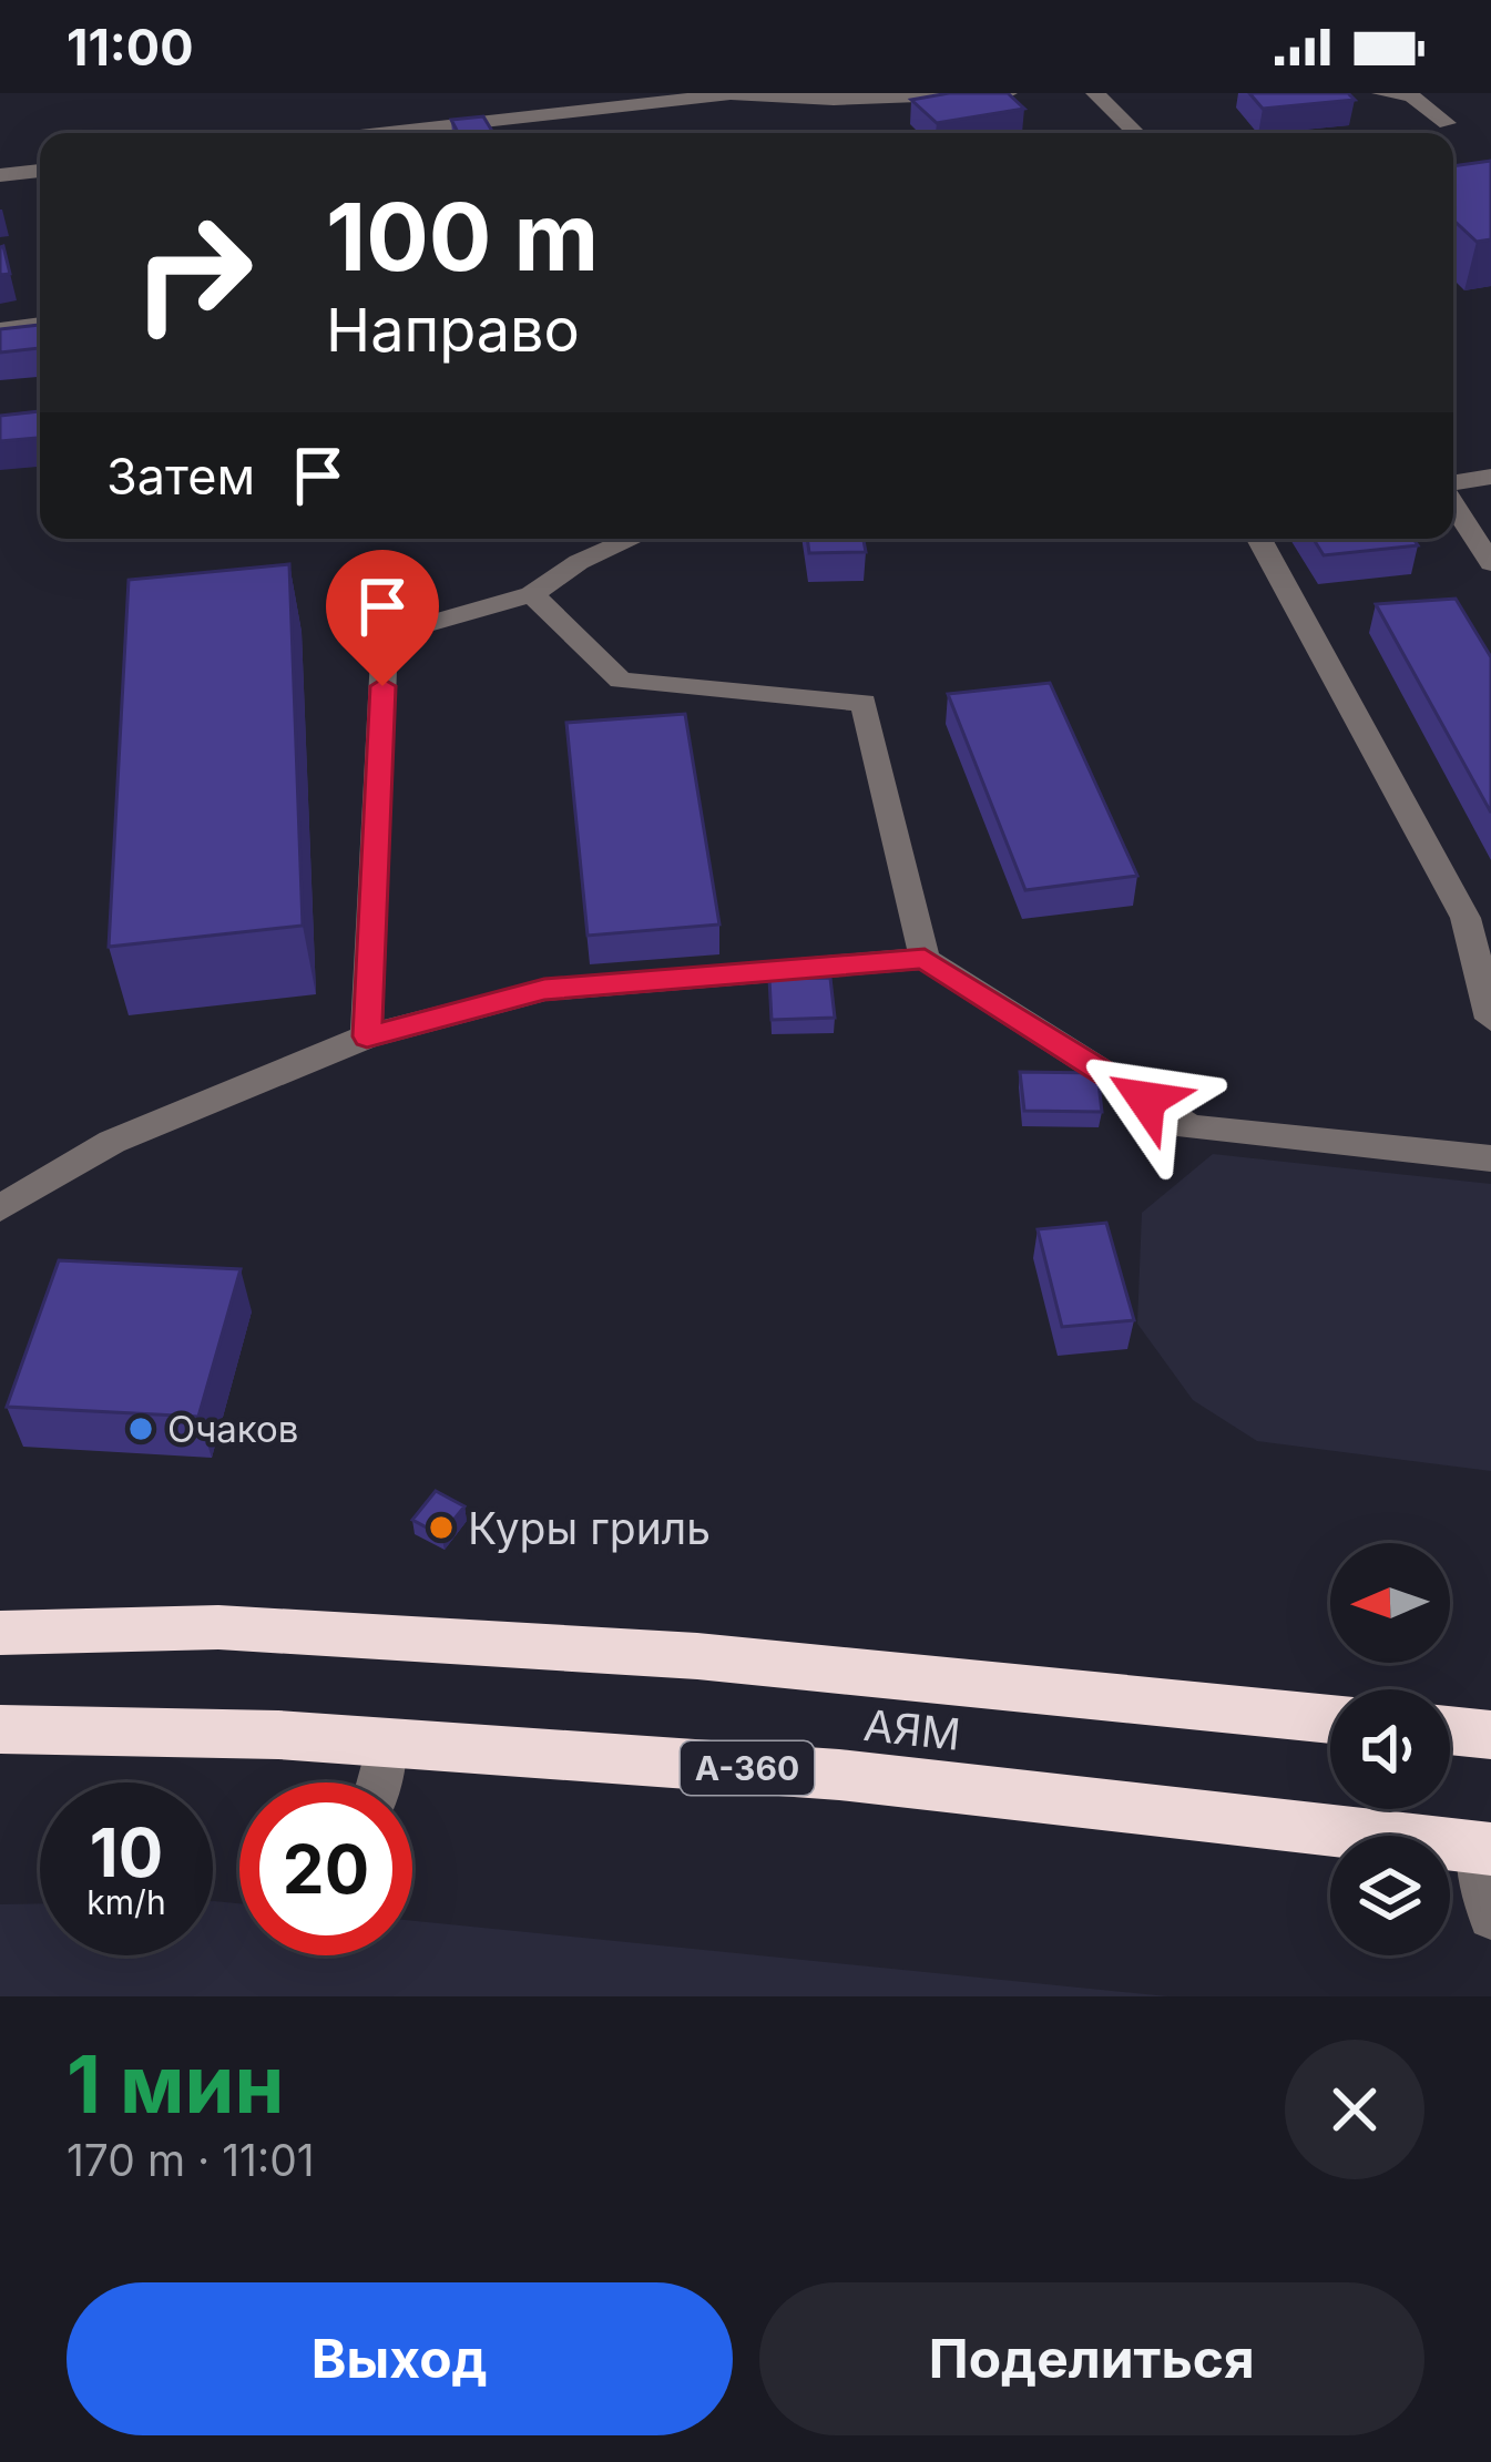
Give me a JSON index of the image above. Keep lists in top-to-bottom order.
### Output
{
  "streets": {
    "highway": ["АЯМ", "А-360"]
  },
  "places": ["Очаков", "Куры гриль"],
  "north": "left",
  "page": {
    "status": "11:00",
    "turn": ["100 m", "Направо"],
    "then": "Затем",
    "speed": "10 km/h",
    "limit": "20",
    "heading": ["1 мин", "170 m · 11:01"],
    "buttons": ["Выход", "Поделиться"]
  }
}
